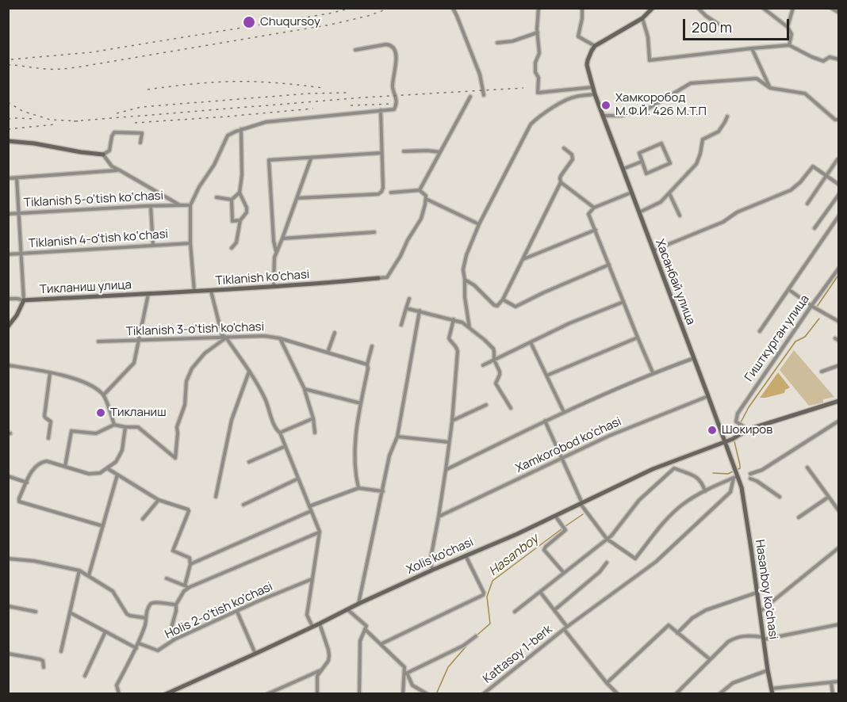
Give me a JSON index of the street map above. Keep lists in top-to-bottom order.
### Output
{
  "streets": {
    "street": [
      "Tiklanish 5-o'tish ko‘chasi",
      "Tiklanish 4-o'tish ko‘chasi",
      "Tiklanish ko'chasi",
      "Хасанбай улица",
      "Тикланиш улица",
      "Tiklanish 3-o'tish ko'chasi",
      "Гишткурган улица",
      "Xamkorobod ko'chasi",
      "Xolis ko'chasi",
      "Hasanboy ko'chasi",
      "Holis 2-o'tish ko'chasi",
      "Kattasoy 1-berk"
    ]
  },
  "crossings": [
    ["Tiklanish ko'chasi", "Тикланиш улица"],
    ["Хасанбай улица", "Xamkorobod ko'chasi"],
    ["Хасанбай улица", "Xolis ko'chasi"],
    ["Хасанбай улица", "Hasanboy ko'chasi"],
    ["Хасанбай улица", "Kattasoy 1-berk"],
    ["Гишткурган улица", "Xolis ko'chasi"],
    ["Hasanboy ko'chasi", "Kattasoy 1-berk"]
  ],
  "water": ["Hasanboy"],
  "places": [
    "Chuqursoy",
    "Хамкоробод М.Ф.Й. 426 М.Т.П",
    "Тикланиш",
    "Шокиров"
  ],
  "scale_bar": "200 m"
}
